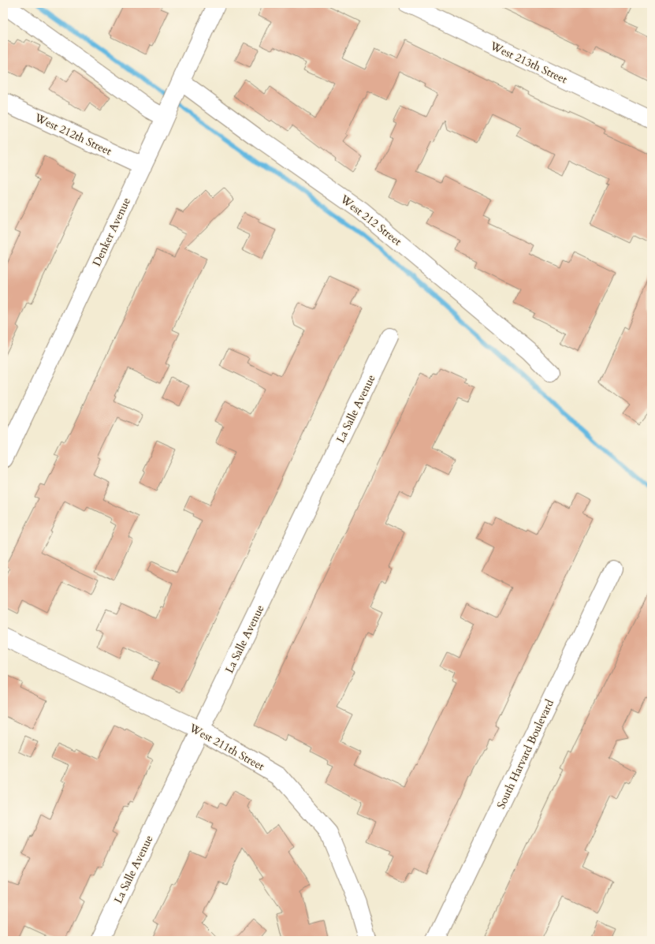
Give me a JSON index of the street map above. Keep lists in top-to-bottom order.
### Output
{
  "streets": {
    "street": [
      "West 213th Street",
      "West 212th Street",
      "West 212 Street",
      "Denker Avenue",
      "La Salle Avenue",
      "West 211th Street",
      "South Harvard Boulevard"
    ]
  },
  "crossings": [
    ["West 212th Street", "Denker Avenue"],
    ["West 212 Street", "Denker Avenue"],
    ["La Salle Avenue", "West 211th Street"]
  ]
}
